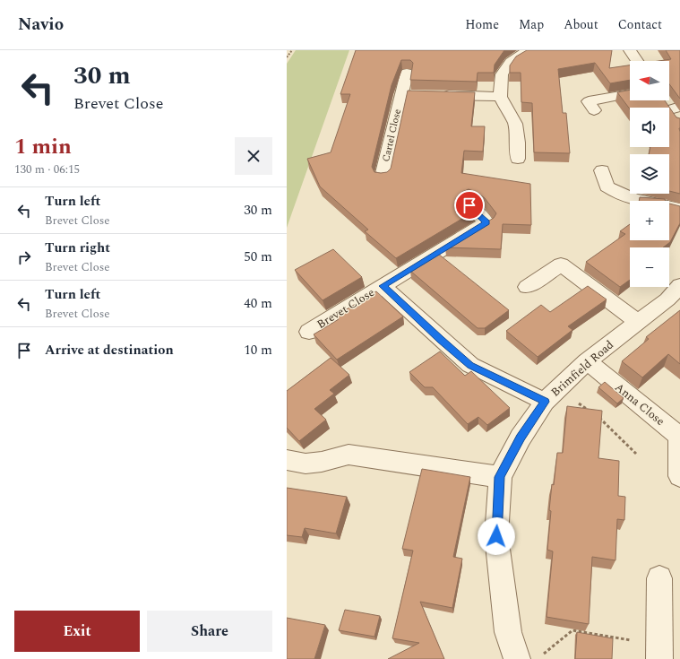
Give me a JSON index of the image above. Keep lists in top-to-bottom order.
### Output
{
  "streets": {
    "street": [
      "Cartel Close",
      "Brevet Close",
      "Brimfield Road",
      "Anna Close"
    ]
  },
  "crossings": [
    ["Brevet Close", "Brimfield Road"],
    ["Brimfield Road", "Anna Close"]
  ],
  "north": "left",
  "page": {
    "header": "Navio",
    "nav": [
      "Home",
      "Map",
      "About",
      "Contact"
    ],
    "turn": ["30 m", "Brevet Close"],
    "map_buttons": ["+", "−"],
    "heading": ["1 min", "130 m · 06:15"],
    "list": [
      {
        "name": "Turn left",
        "note": "Brevet Close",
        "value": "30 m"
      },
      {
        "name": "Turn right",
        "note": "Brevet Close",
        "value": "50 m"
      },
      {
        "name": "Turn left",
        "note": "Brevet Close",
        "value": "40 m"
      },
      {
        "name": "Arrive at destination",
        "value": "10 m"
      }
    ],
    "buttons": ["Exit", "Share"]
  }
}
